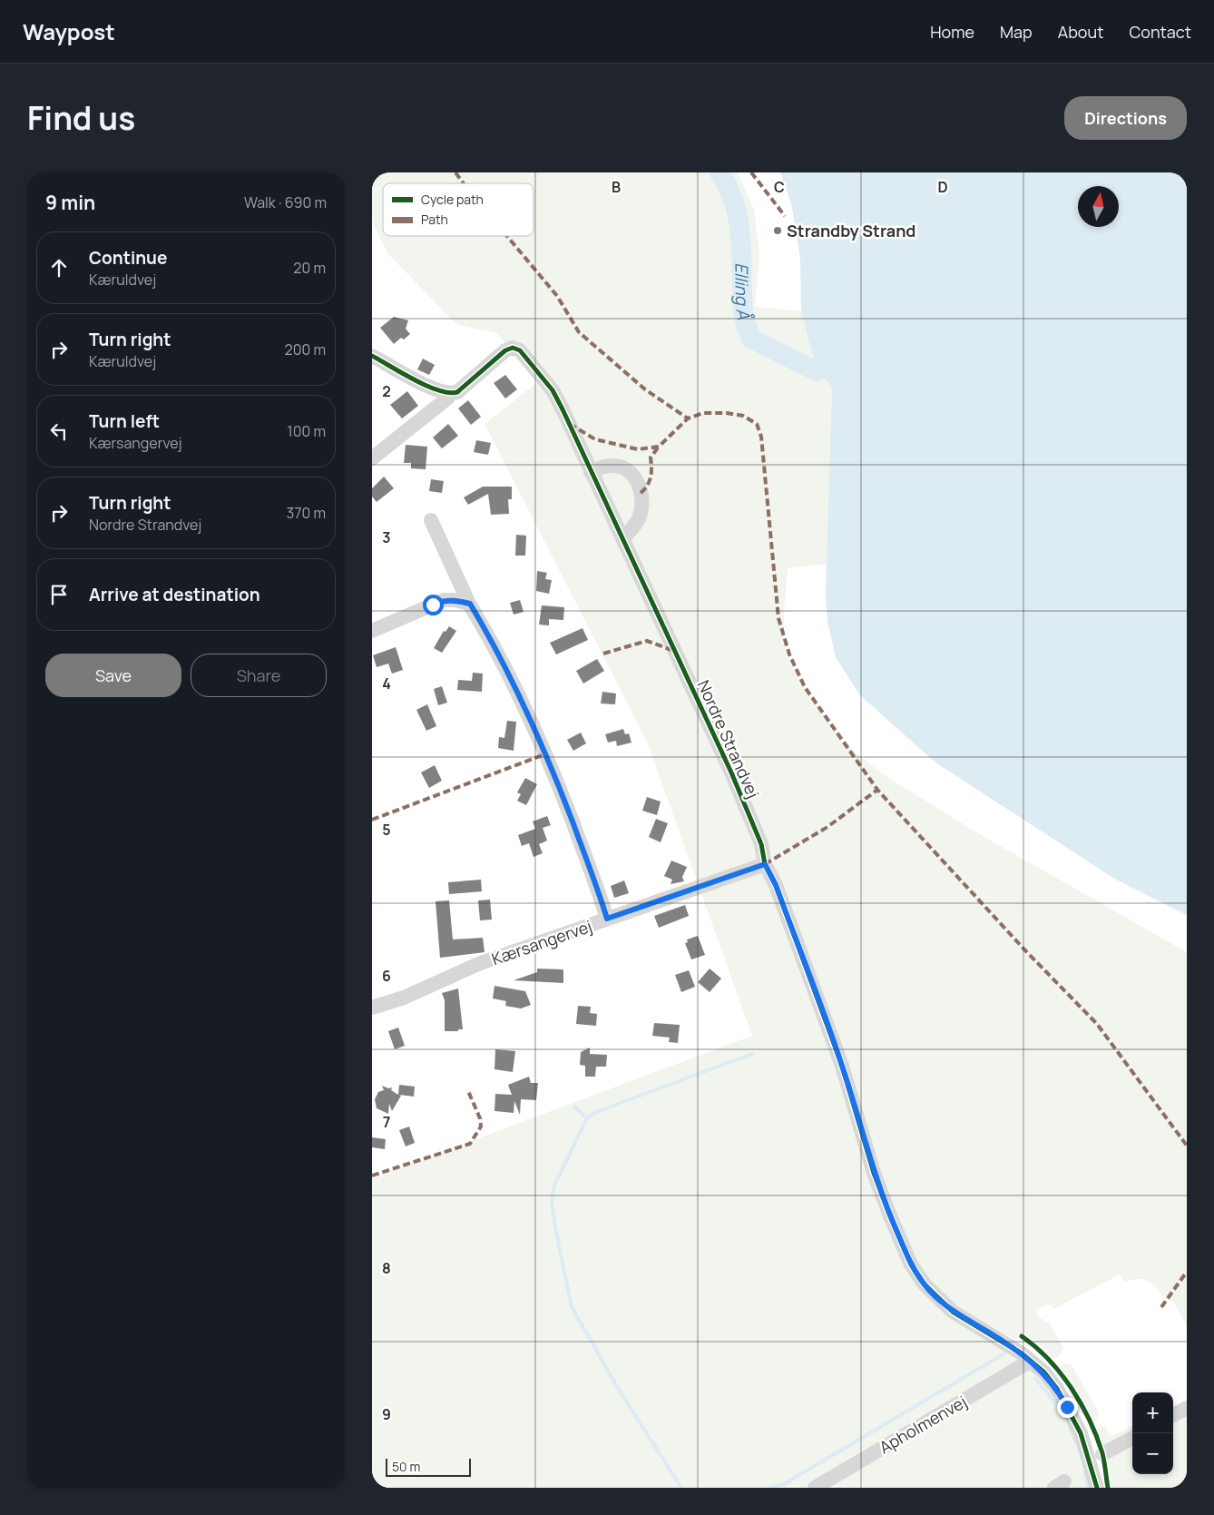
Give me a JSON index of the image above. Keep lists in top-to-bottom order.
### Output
{
  "streets": {
    "street": ["Nordre Strandvej", "Kærsangervej", "Apholmenvej"]
  },
  "crossings": [
    ["Nordre Strandvej", "Kærsangervej"],
    ["Nordre Strandvej", "Apholmenvej"]
  ],
  "water": ["Elling Å"],
  "places": ["Strandby Strand"],
  "legend": ["Cycle path", "Path"],
  "scale_bar": "50 m",
  "north": "top",
  "page": {
    "header": "Waypost",
    "nav": [
      "Home",
      "Map",
      "About",
      "Contact"
    ],
    "title": "Find us",
    "buttons": [
      "Directions",
      ["Save", "Share"]
    ],
    "heading": ["9 min", "Walk · 690 m"],
    "list": [
      ["Continue", "Kæruldvej", "20 m"],
      ["Turn right", "Kæruldvej", "200 m"],
      ["Turn left", "Kærsangervej", "100 m"],
      ["Turn right", "Nordre Strandvej", "370 m"],
      "Arrive at destination"
    ],
    "map_buttons": ["+", "−"],
    "scale": "50 m"
  },
  "grid": {
    "columns": ["B", "C", "D"],
    "rows": [
      "2",
      "3",
      "4",
      "5",
      "6",
      "7",
      "8",
      "9"
    ]
  }
}
